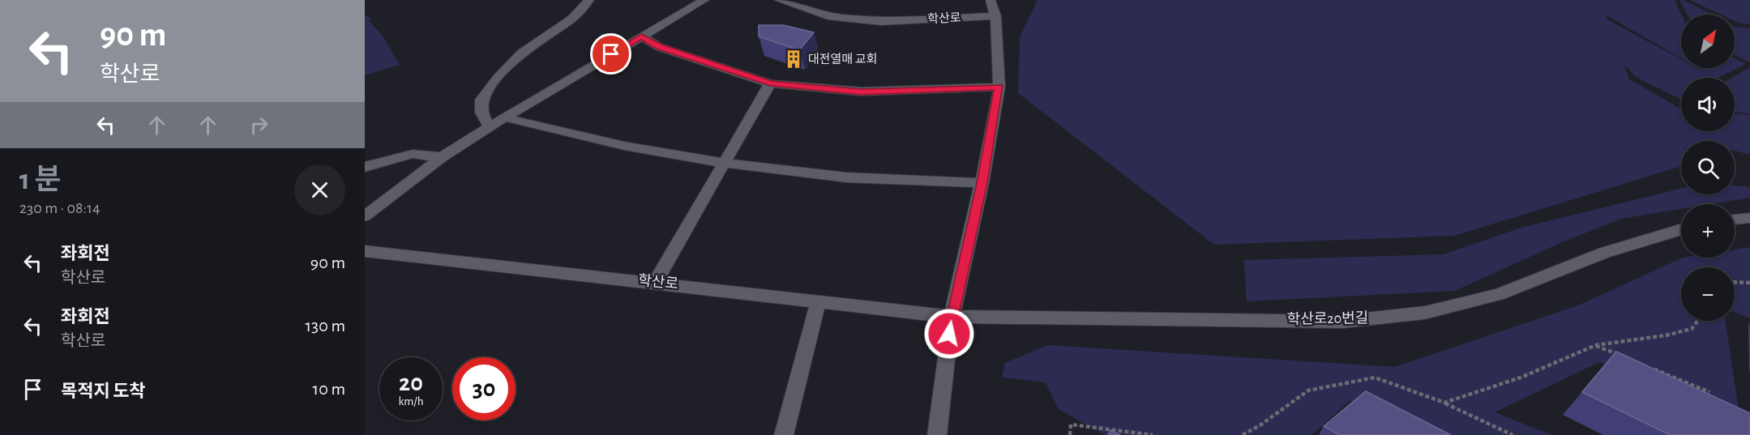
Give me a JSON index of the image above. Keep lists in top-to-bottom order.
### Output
{
  "streets": {
    "street": ["학산로", "학산로20번길"]
  },
  "crossings": [
    ["학산로", "학산로20번길"]
  ],
  "places": {
    "building": ["대전열매 교회"]
  },
  "north": "top right",
  "page": {
    "turn": ["90 m", "학산로"],
    "map_buttons": ["+", "−"],
    "heading": ["1 분", "230 m · 08:14"],
    "list": [
      {
        "name": "좌회전",
        "note": "학산로",
        "value": "90 m"
      },
      {
        "name": "좌회전",
        "note": "학산로",
        "value": "130 m"
      },
      {
        "name": "목적지 도착",
        "value": "10 m"
      }
    ],
    "speed": "20 km/h",
    "limit": "30"
  }
}
